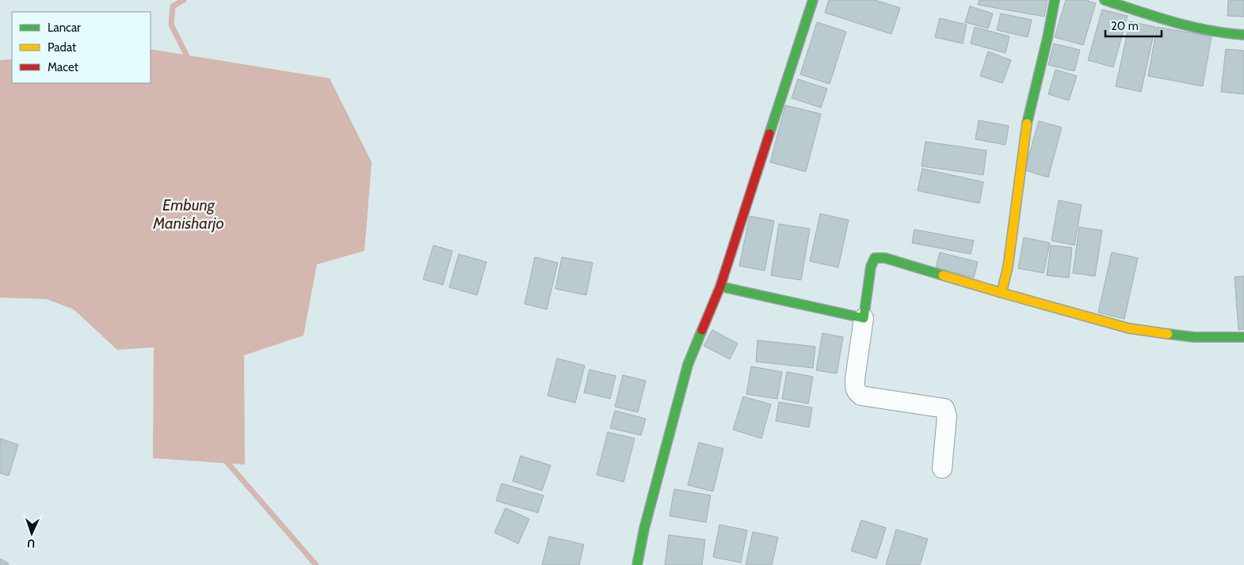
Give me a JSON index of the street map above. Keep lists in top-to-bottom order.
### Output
{
  "water": ["Embung Manisharjo"],
  "legend": ["Lancar", "Padat", "Macet"],
  "scale_bar": "20 m",
  "north": "bottom"
}
